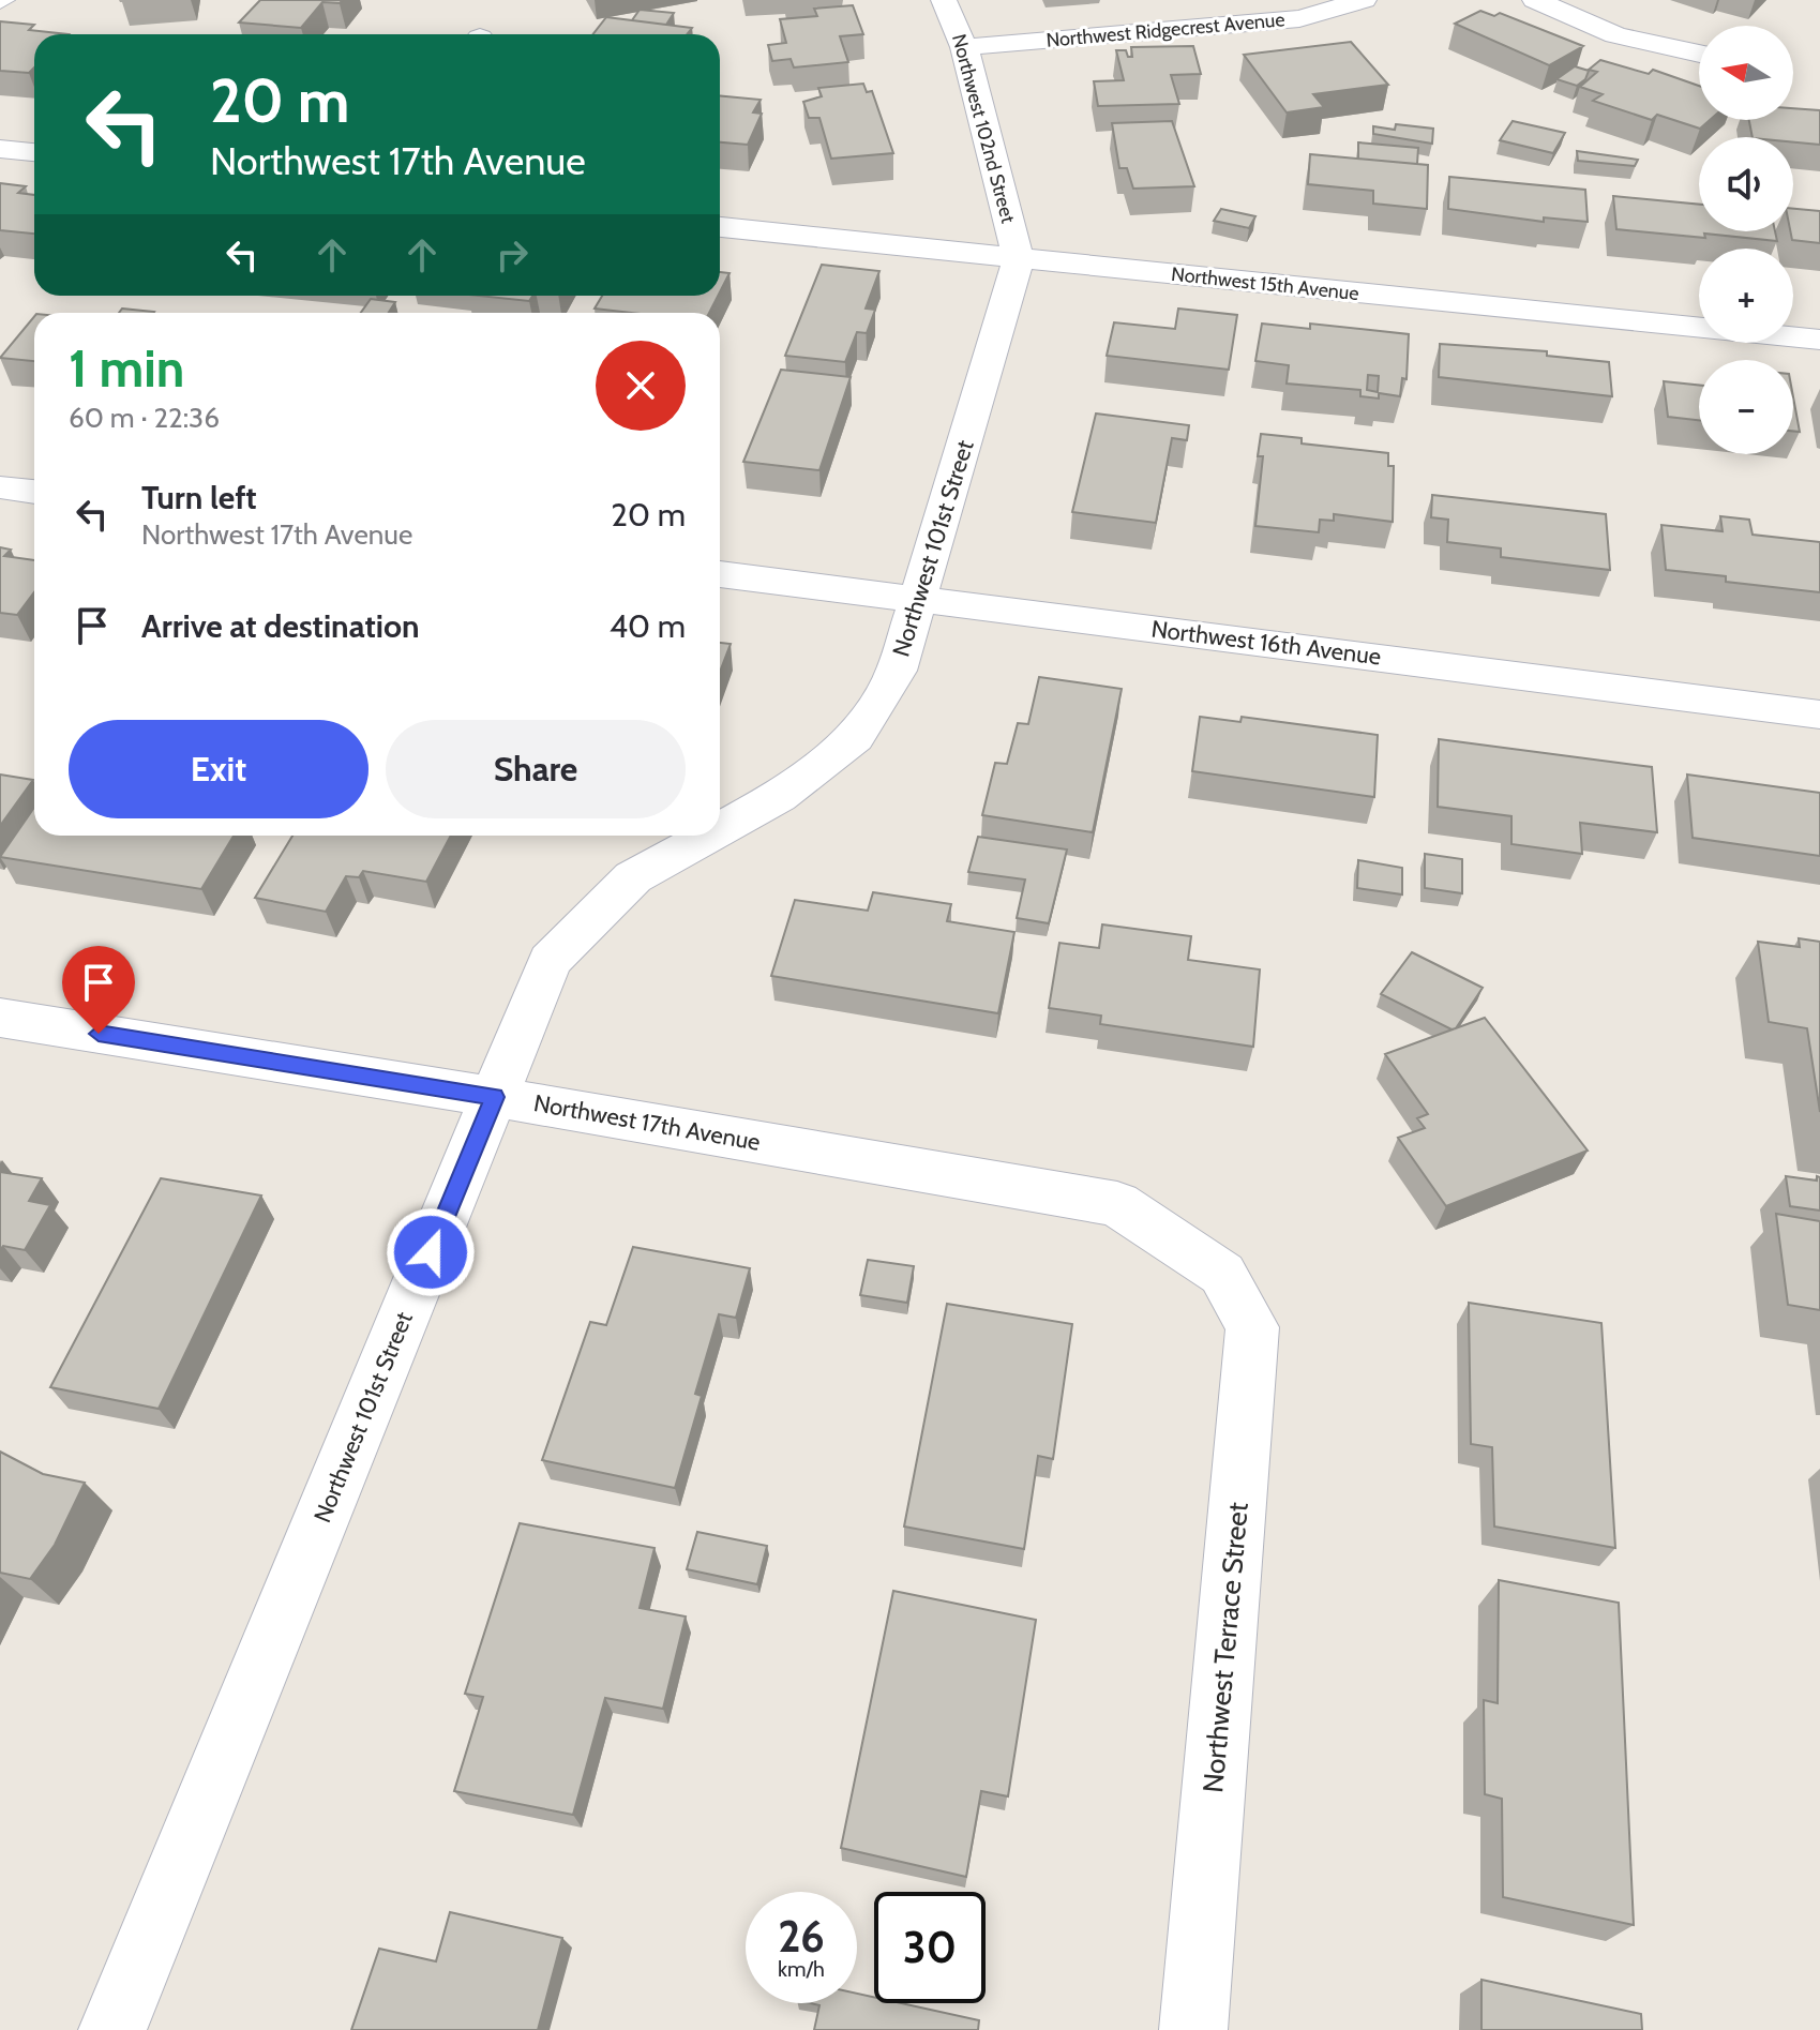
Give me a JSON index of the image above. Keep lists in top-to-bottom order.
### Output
{
  "streets": {
    "street": [
      "Northwest Ridgecrest Avenue",
      "Northwest 102nd Street",
      "Northwest 15th Avenue",
      "Northwest 101st Street",
      "Northwest 16th Avenue",
      "Northwest 17th Avenue",
      "Northwest Terrace Street"
    ]
  },
  "crossings": [
    ["Northwest Ridgecrest Avenue", "Northwest 102nd Street"],
    ["Northwest 102nd Street", "Northwest 15th Avenue"],
    ["Northwest 102nd Street", "Northwest 101st Street"],
    ["Northwest 15th Avenue", "Northwest 101st Street"],
    ["Northwest 101st Street", "Northwest 16th Avenue"],
    ["Northwest 101st Street", "Northwest 17th Avenue"],
    ["Northwest 17th Avenue", "Northwest Terrace Street"]
  ],
  "north": "left",
  "page": {
    "map_buttons": ["+", "−"],
    "turn": ["20 m", "Northwest 17th Avenue"],
    "heading": ["1 min", "60 m · 22:36"],
    "list": [
      {
        "name": "Turn left",
        "note": "Northwest 17th Avenue",
        "value": "20 m"
      },
      {
        "name": "Arrive at destination",
        "value": "40 m"
      }
    ],
    "buttons": ["Exit", "Share"],
    "speed": "26 km/h",
    "limit": "30"
  }
}
